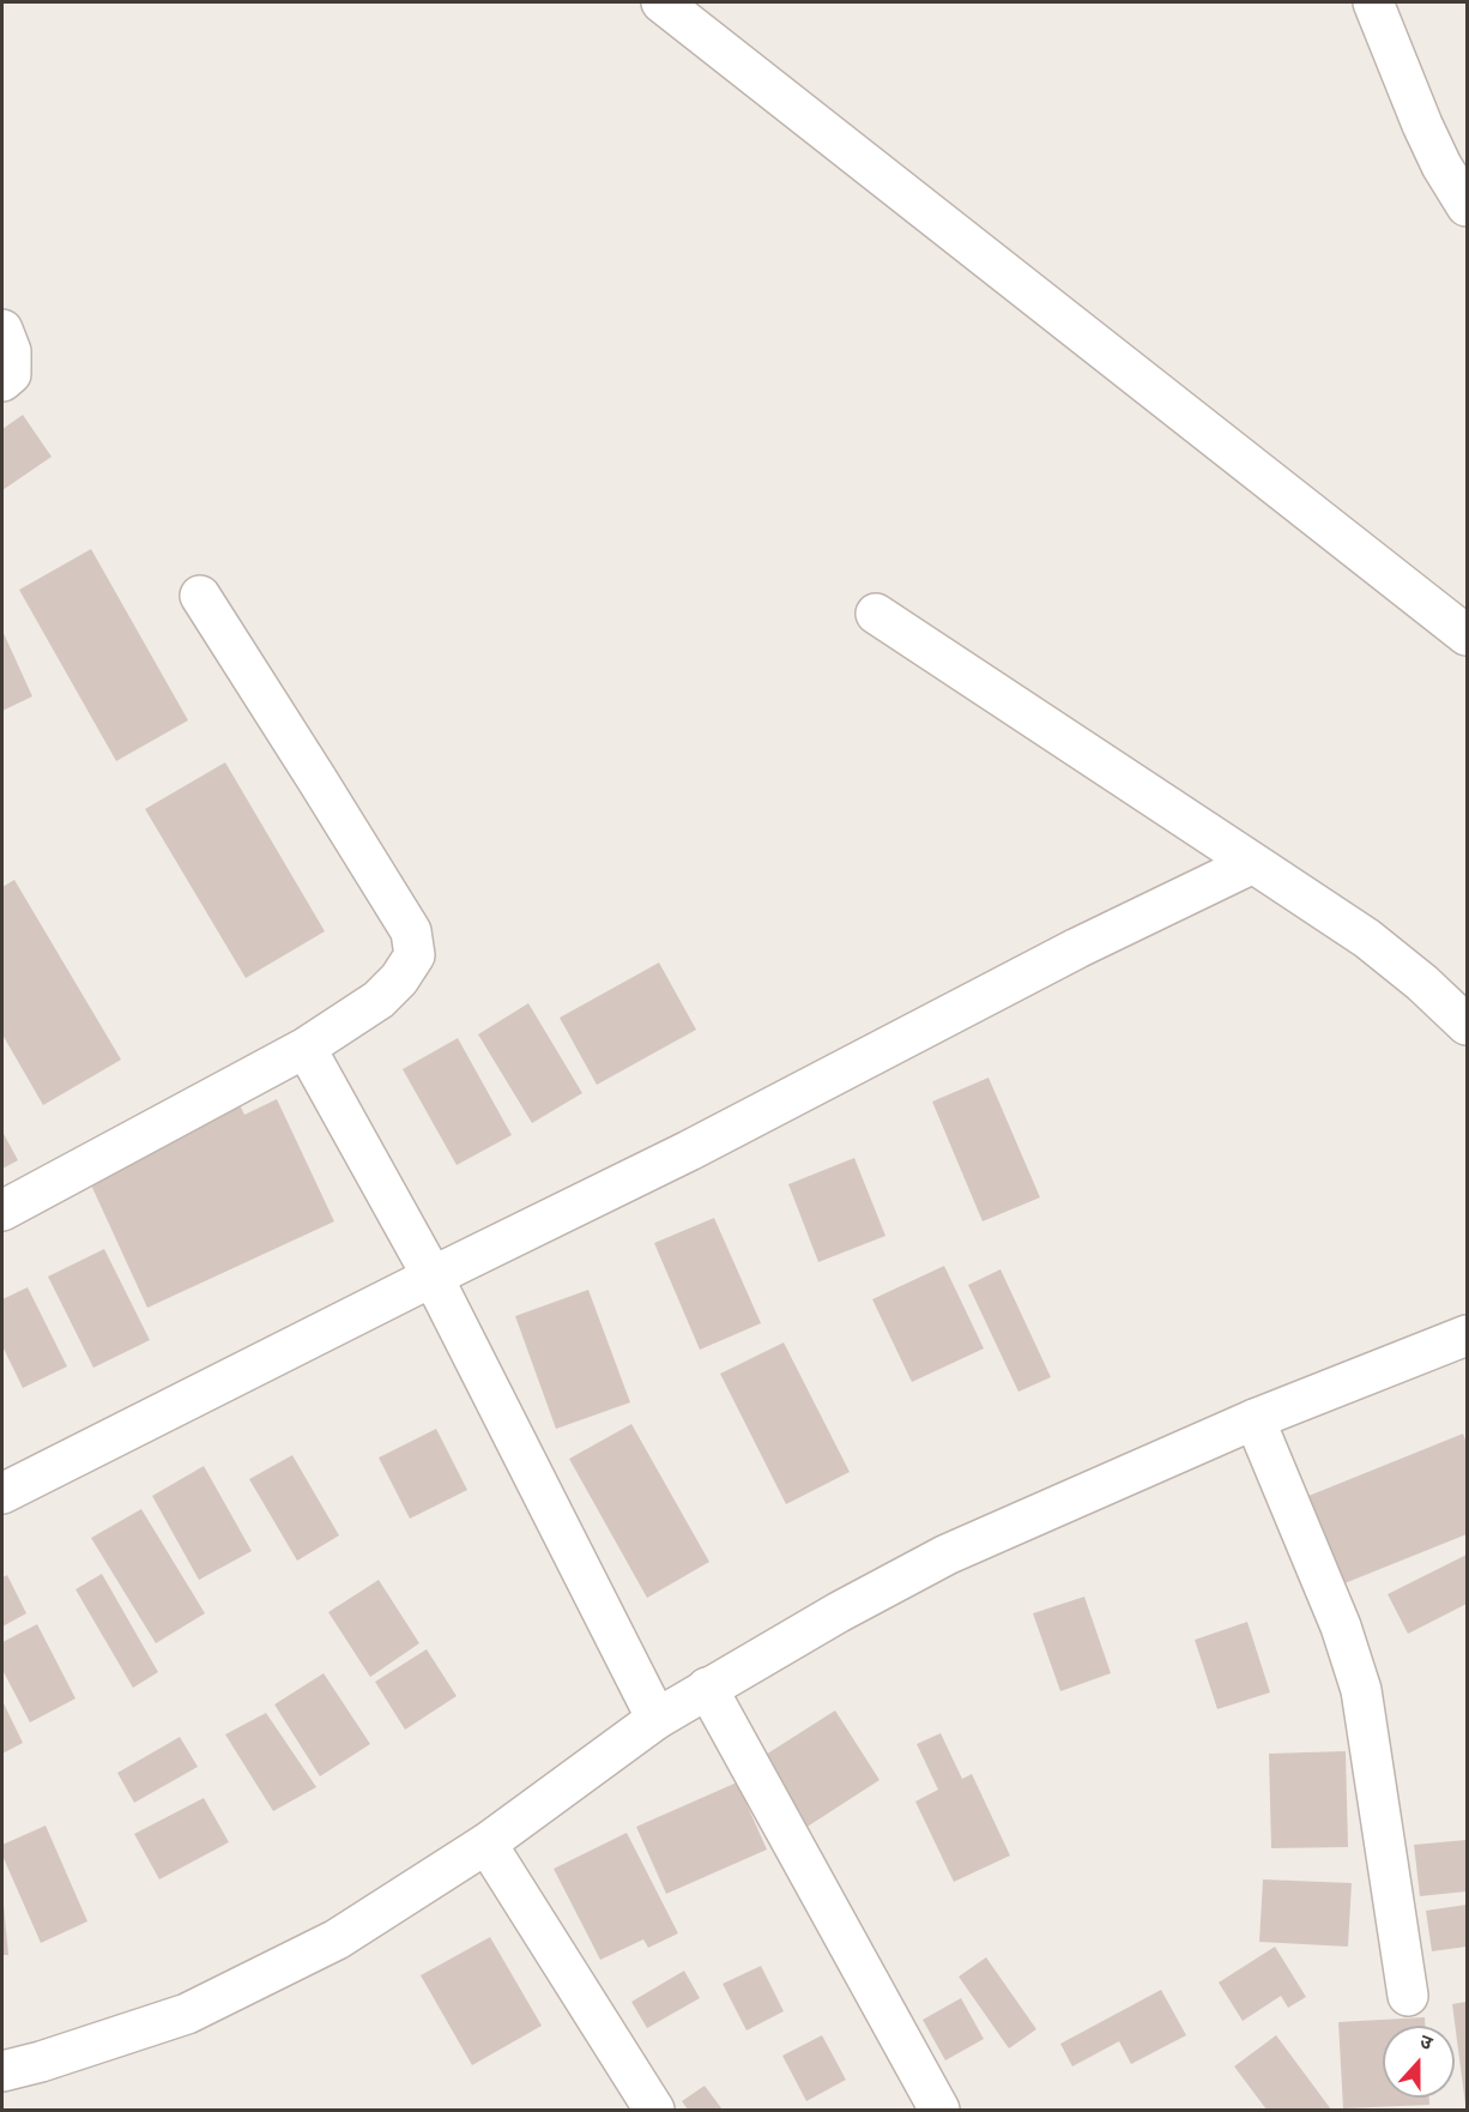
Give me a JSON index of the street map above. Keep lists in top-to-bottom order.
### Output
{
  "north": "top"
}
